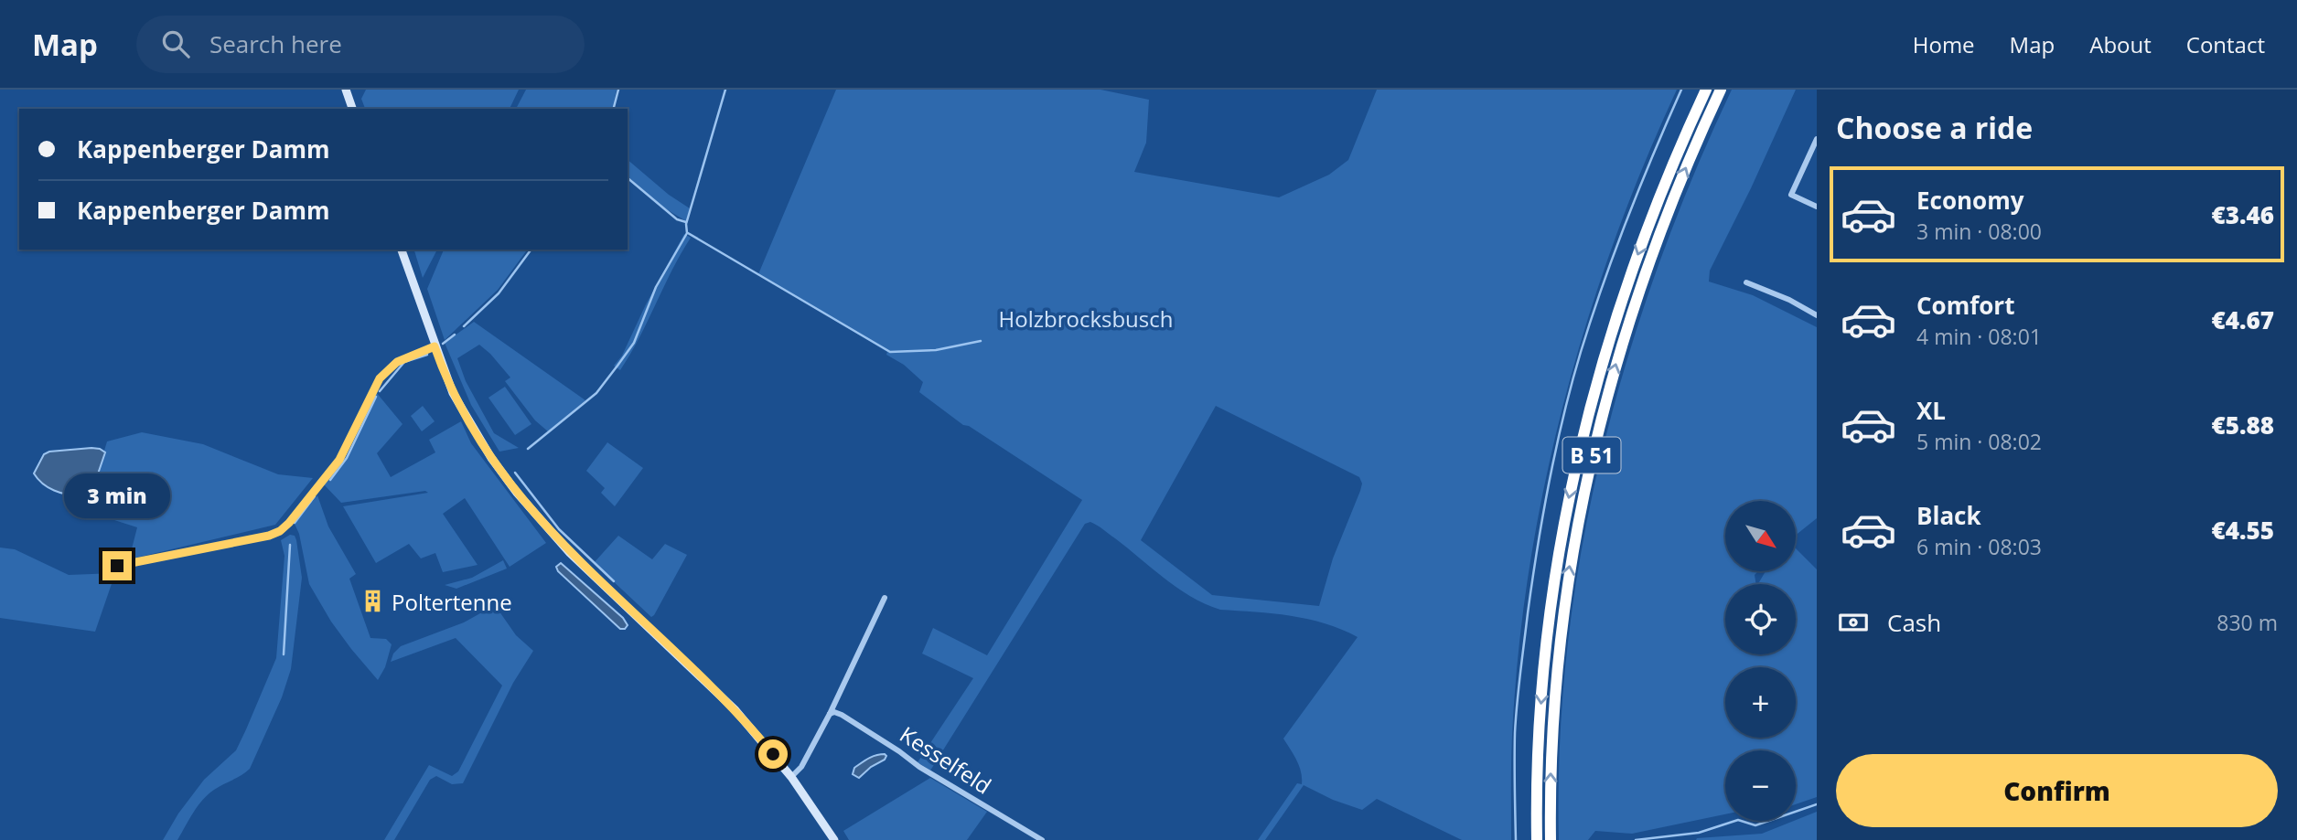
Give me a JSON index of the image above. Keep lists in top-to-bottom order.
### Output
{
  "streets": {
    "highway": ["B 51"],
    "street": ["Kesselfeld"]
  },
  "parks": ["Holzbrocksbusch"],
  "places": {
    "building": ["Poltertenne"]
  },
  "north": "bottom right",
  "page": {
    "header": "Map",
    "search": "Search here",
    "nav": [
      "Home",
      "Map",
      "About",
      "Contact"
    ],
    "heading": "Choose a ride",
    "banner": ["Kappenberger Damm", "Kappenberger Damm"],
    "list": [
      {
        "name": "Economy",
        "note": "3 min · 08:00",
        "value": "€3.46"
      },
      {
        "name": "Comfort",
        "note": "4 min · 08:01",
        "value": "€4.67"
      },
      {
        "name": "XL",
        "note": "5 min · 08:02",
        "value": "€5.88"
      },
      {
        "name": "Black",
        "note": "6 min · 08:03",
        "value": "€4.55"
      }
    ],
    "bubble": "3 min",
    "map_buttons": ["+", "−"],
    "pay": ["Cash", "830 m"],
    "buttons": "Confirm"
  }
}
